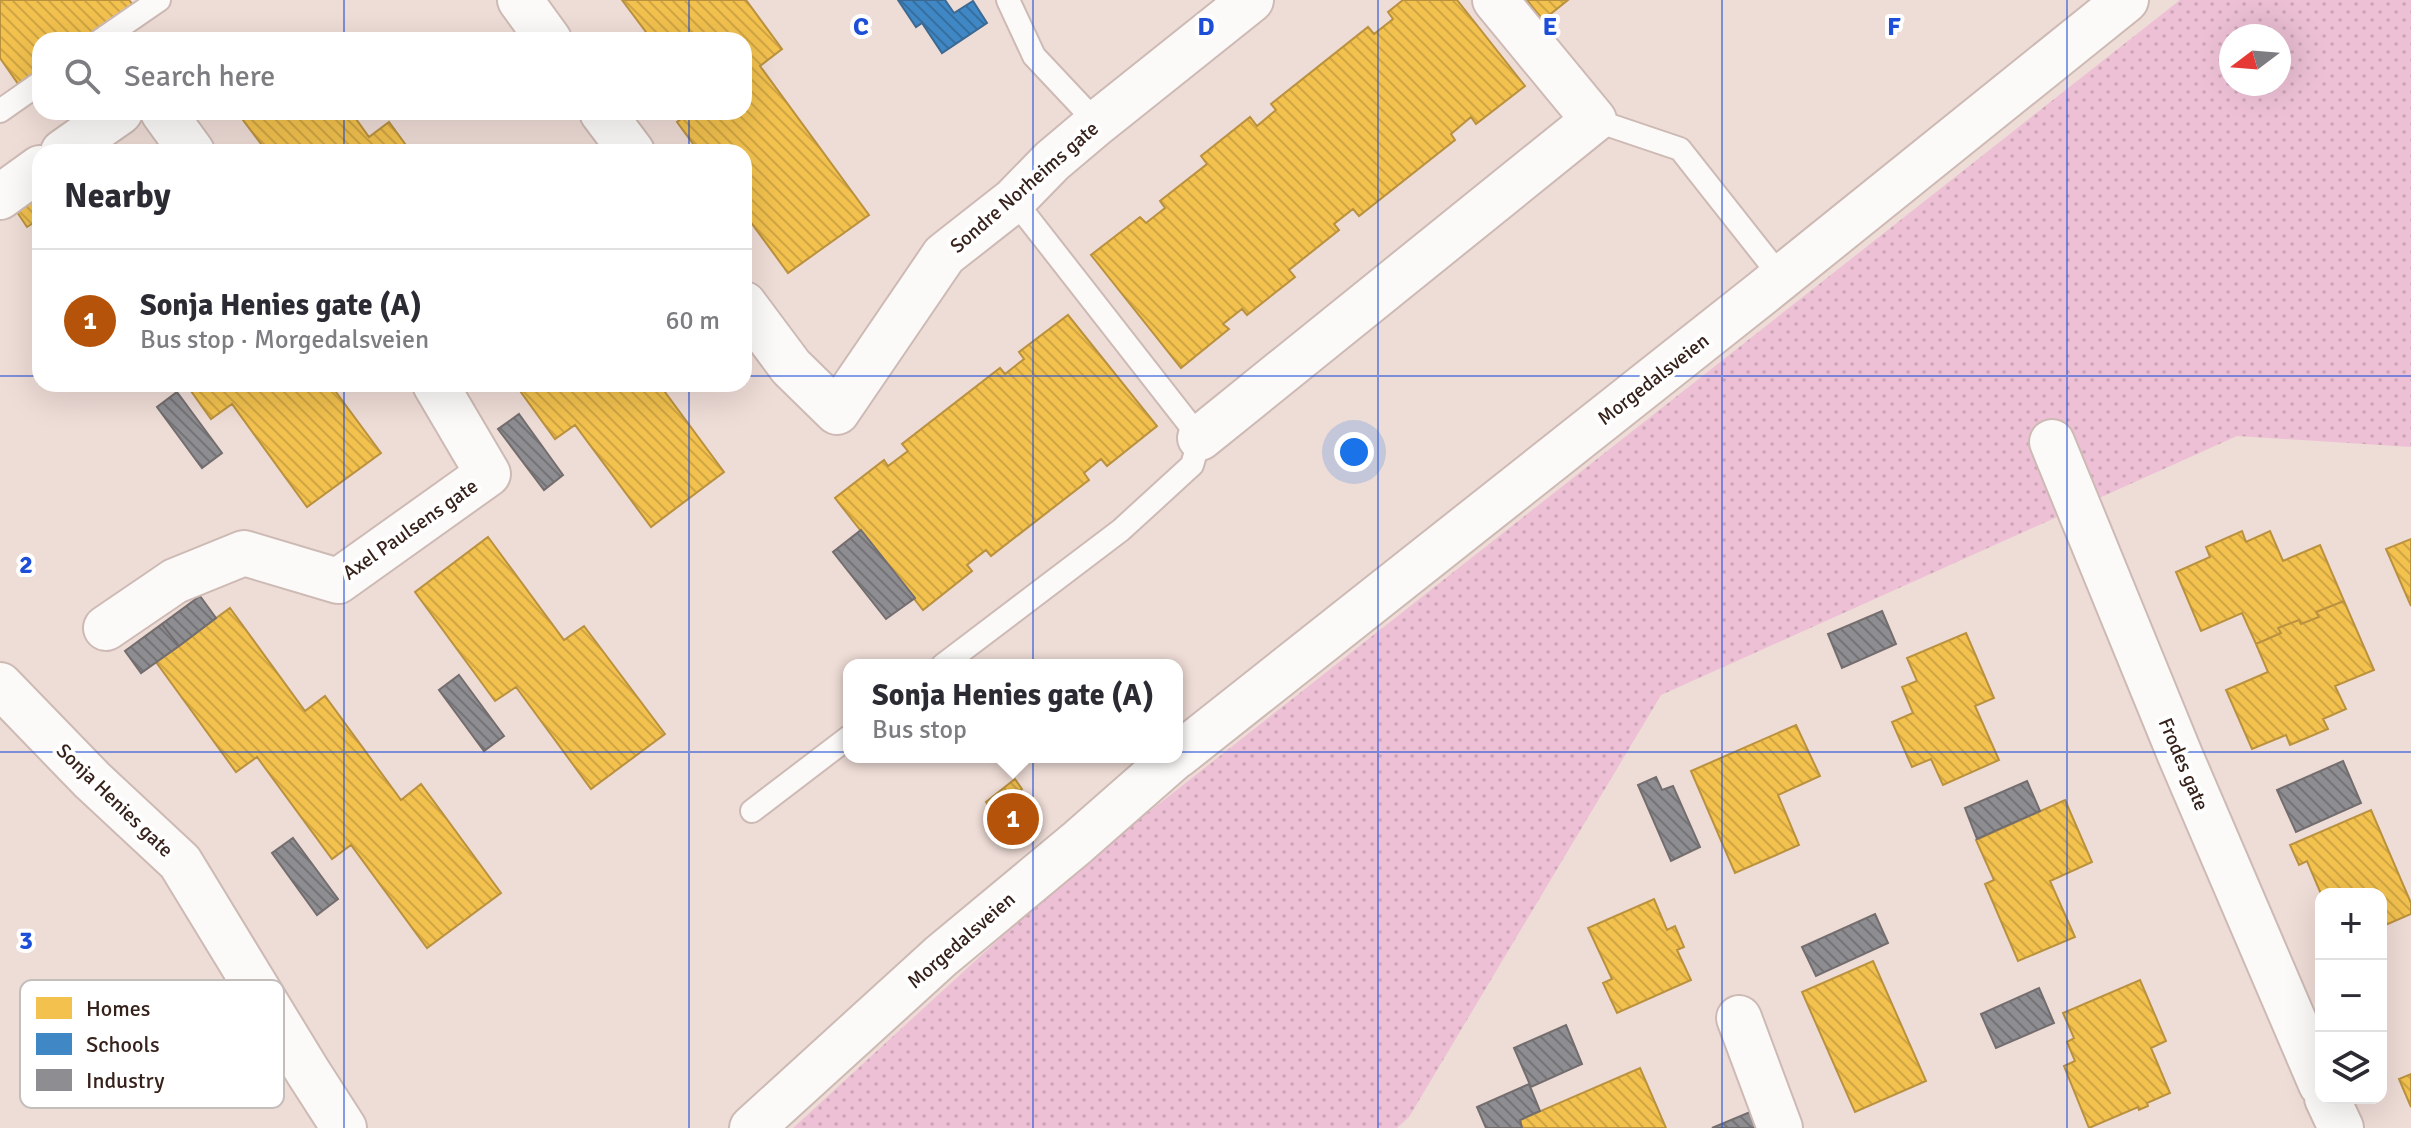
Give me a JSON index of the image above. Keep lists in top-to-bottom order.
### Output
{
  "streets": {
    "street": [
      "Sondre Norheims gate",
      "Morgedalsveien",
      "Axel Paulsens gate",
      "Frodes gate",
      "Sonja Henies gate"
    ]
  },
  "legend": ["Homes", "Schools", "Industry"],
  "north": "left",
  "page": {
    "search": "Search here",
    "heading": "Nearby",
    "list": [
      {
        "mark": "1",
        "name": "Sonja Henies gate (A)",
        "note": "Bus stop · Morgedalsveien",
        "value": "60 m"
      }
    ],
    "popup": ["Sonja Henies gate (A)", "Bus stop"],
    "pins": "1",
    "map_buttons": ["+", "−"]
  },
  "grid": {
    "columns": [
      "C",
      "D",
      "E",
      "F"
    ],
    "rows": ["2", "3"]
  }
}
